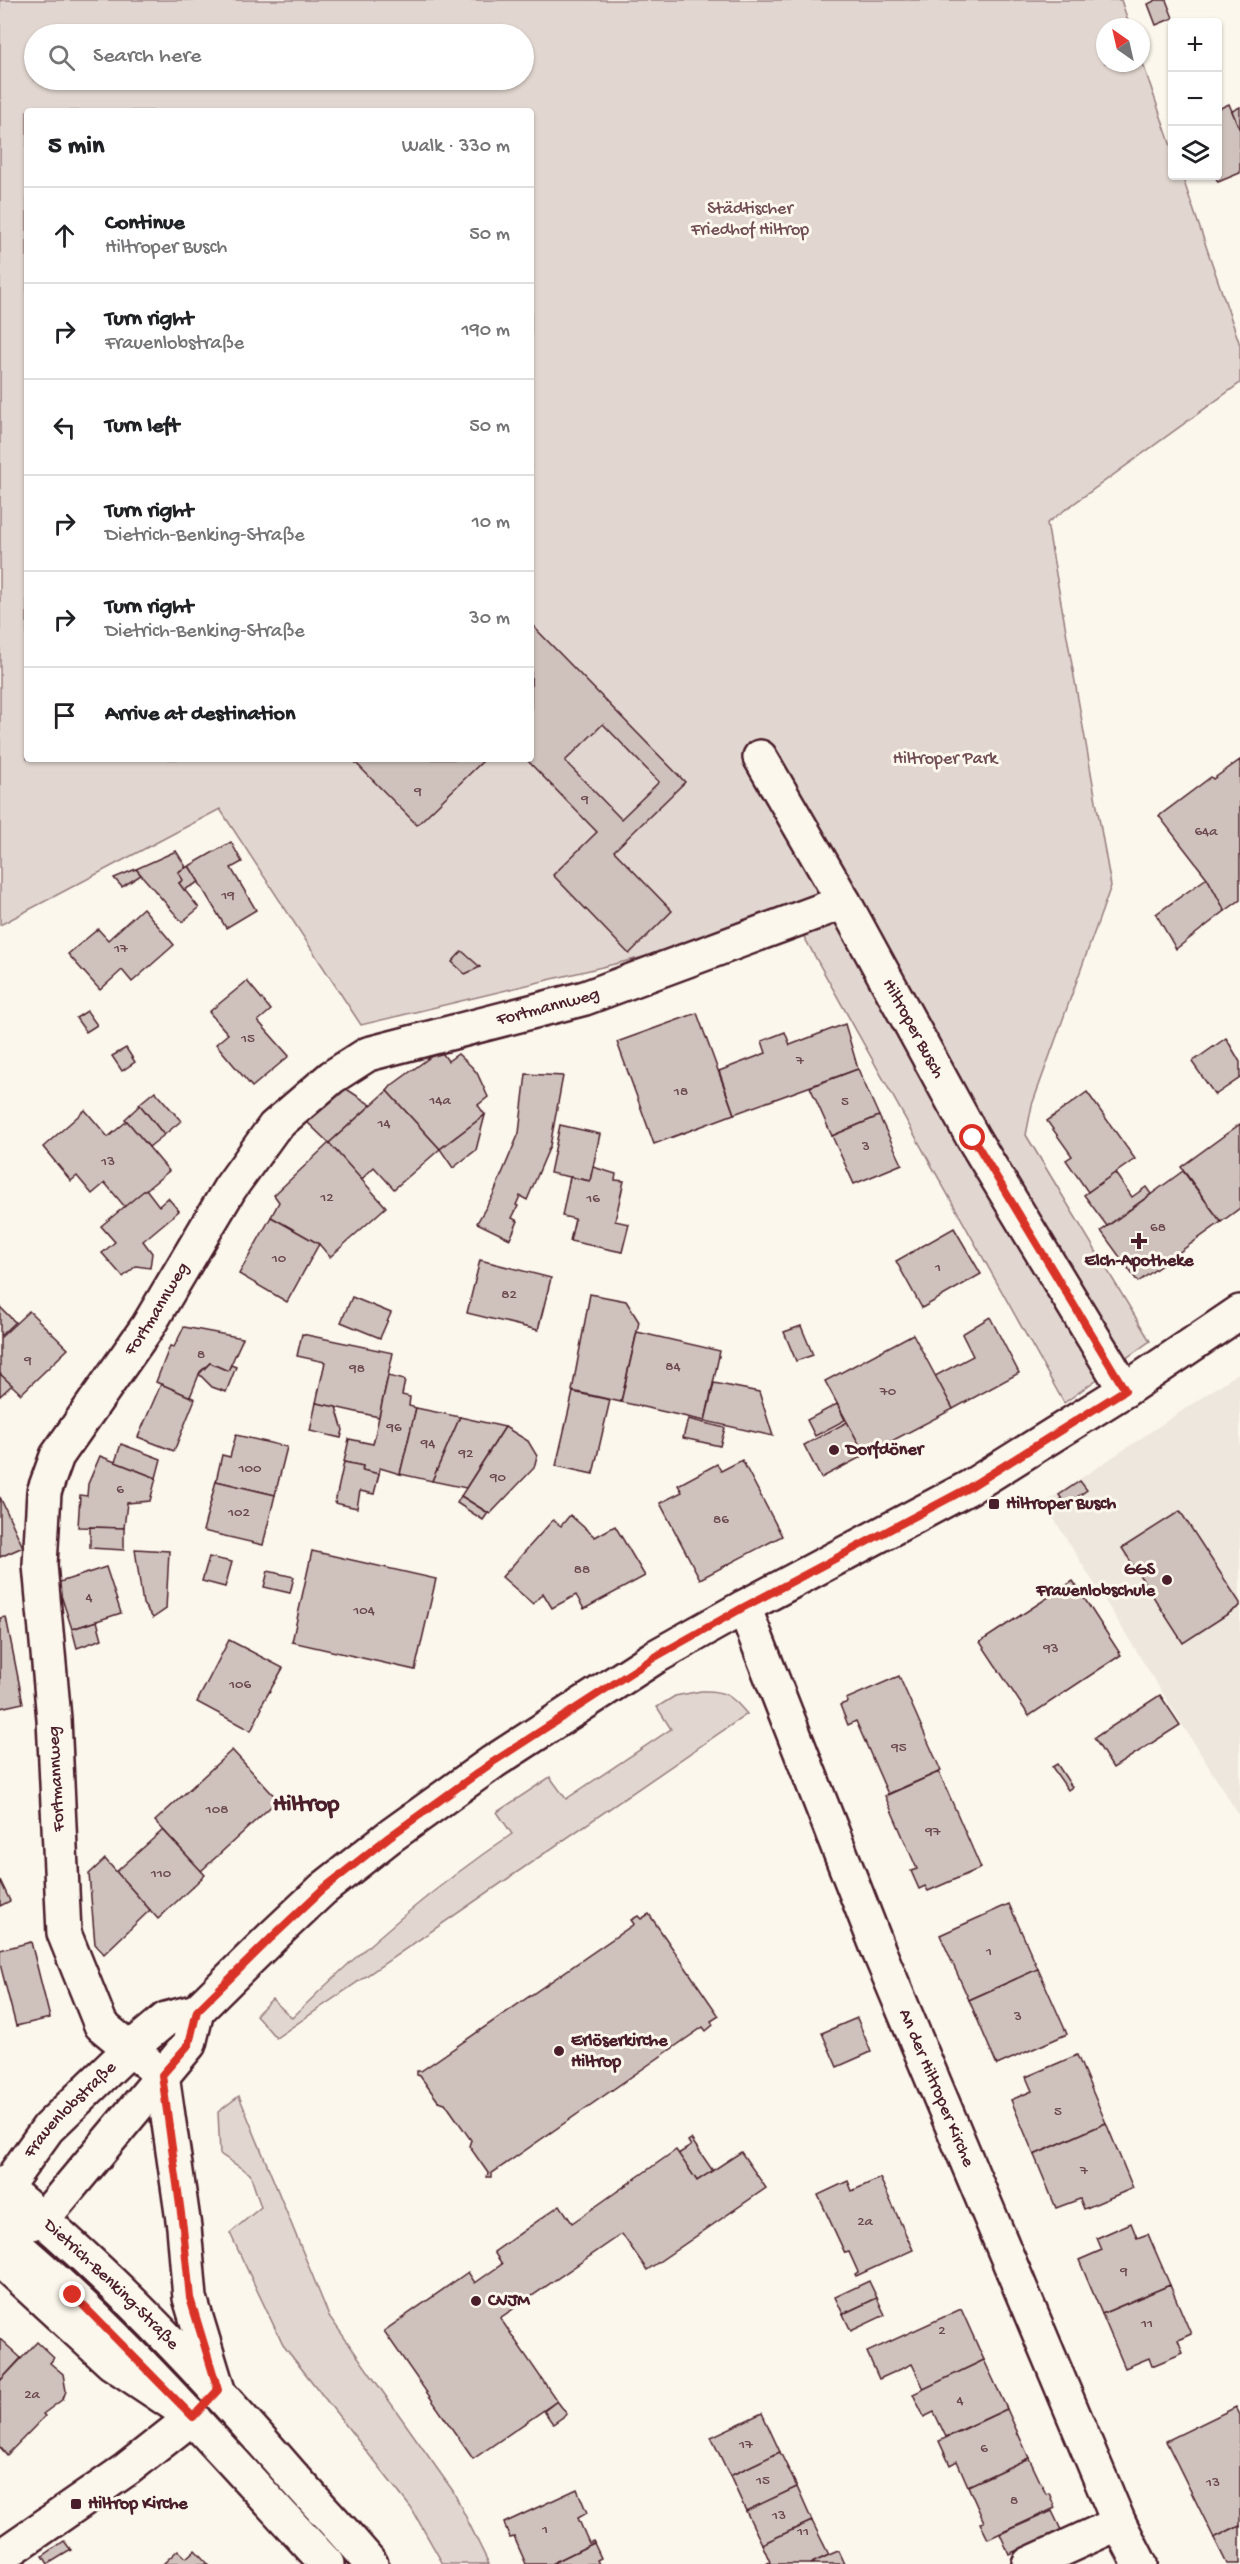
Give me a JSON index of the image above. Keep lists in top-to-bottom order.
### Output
{
  "streets": {
    "street": [
      "Fortmannweg",
      "Hiltroper Busch",
      "An der Hiltroper Kirche",
      "Frauenlobstraße",
      "Dietrich-Benking-Straße"
    ]
  },
  "crossings": [
    ["Fortmannweg", "Hiltroper Busch"],
    ["Fortmannweg", "Frauenlobstraße"],
    ["Hiltroper Busch", "Frauenlobstraße"],
    ["An der Hiltroper Kirche", "Frauenlobstraße"],
    ["Frauenlobstraße", "Dietrich-Benking-Straße"]
  ],
  "districts": ["Hiltrop"],
  "parks": ["Städtischer Friedhof Hiltrop", "Hiltroper Park"],
  "places": {
    "health": ["Elch-Apotheke"],
    "other": [
      "Dorfdöner",
      "GGS Frauenlobschule",
      "Erlöserkirche Hiltrop",
      "CVJM"
    ],
    "transit": ["Hiltroper Busch", "Hiltrop Kirche"]
  },
  "house_numbers": [
    "9",
    "9",
    "64a",
    "19",
    "17",
    "15",
    "7",
    "18",
    "14a",
    "5",
    "14",
    "3",
    "13",
    "12",
    "16",
    "68",
    "10",
    "1",
    "82",
    "8",
    "9",
    "84",
    "98",
    "70",
    "96",
    "94",
    "92",
    "100",
    "90",
    "6",
    "102",
    "86",
    "88",
    "4",
    "104",
    "93",
    "106",
    "95",
    "108",
    "97",
    "110",
    "1",
    "3",
    "5",
    "7",
    "2a",
    "9",
    "11",
    "2",
    "2a",
    "4",
    "17",
    "6",
    "15",
    "13",
    "8",
    "13",
    "1",
    "11"
  ],
  "north": "top left",
  "page": {
    "map_buttons": ["+", "−"],
    "search": "Search here",
    "heading": ["5 min", "Walk · 330 m"],
    "list": [
      ["Continue", "Hiltroper Busch", "50 m"],
      ["Turn right", "Frauenlobstraße", "190 m"],
      ["Turn left", "50 m"],
      ["Turn right", "Dietrich-Benking-Straße", "10 m"],
      ["Turn right", "Dietrich-Benking-Straße", "30 m"],
      "Arrive at destination"
    ]
  }
}
